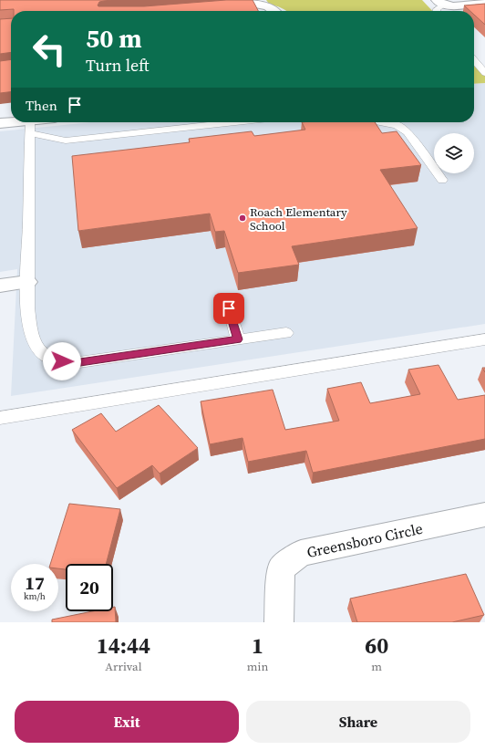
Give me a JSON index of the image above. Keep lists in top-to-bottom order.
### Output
{
  "streets": {
    "street": ["Greensboro Circle"]
  },
  "places": ["Roach Elementary School"],
  "page": {
    "turn": ["50 m", "Turn left"],
    "then": "Then",
    "speed": "17 km/h",
    "limit": "20",
    "eta": [
      "14:44",
      "Arrival",
      "1",
      "min",
      "60",
      "m"
    ],
    "buttons": ["Exit", "Share"]
  }
}
